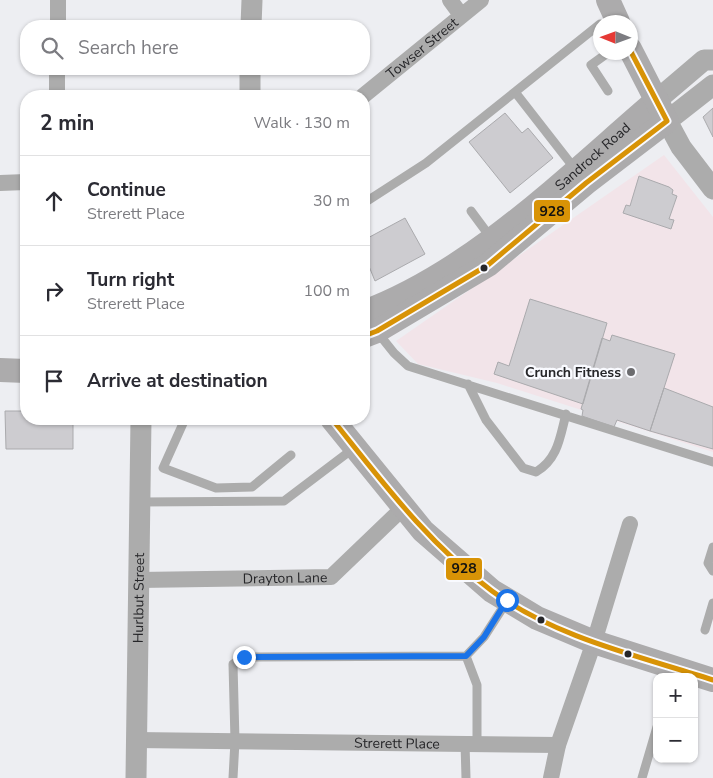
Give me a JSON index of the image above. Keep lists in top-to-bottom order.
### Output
{
  "streets": {
    "main road": ["Sandrock Road"],
    "street": [
      "Towser Street",
      "Drayton Lane",
      "Hurlbut Street",
      "Strerett Place"
    ]
  },
  "crossings": [
    ["Drayton Lane", "Hurlbut Street"],
    ["Hurlbut Street", "Strerett Place"]
  ],
  "places": ["Crunch Fitness"],
  "lines": ["transit line 928"],
  "north": "left",
  "page": {
    "search": "Search here",
    "heading": ["2 min", "Walk · 130 m"],
    "list": [
      ["Continue", "Strerett Place", "30 m"],
      ["Turn right", "Strerett Place", "100 m"],
      "Arrive at destination"
    ],
    "map_buttons": ["+", "−"]
  }
}
